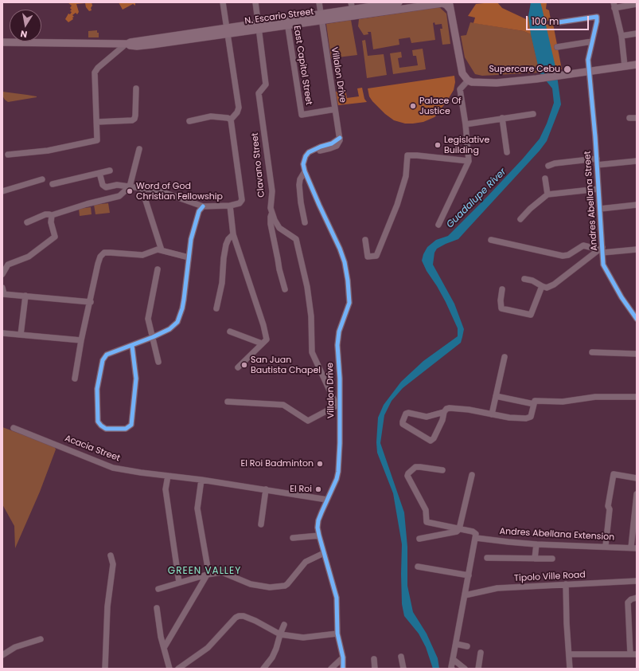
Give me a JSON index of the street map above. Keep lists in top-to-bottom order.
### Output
{
  "streets": {
    "main road": ["N. Escario Street"],
    "street": [
      "East Capitol Street",
      "Villalon Drive",
      "Clavano Street",
      "Andres Abellana Street",
      "Acacia Street",
      "Andres Abellana Extension",
      "Tipolo Ville Road"
    ]
  },
  "crossings": [
    ["N. Escario Street", "East Capitol Street"],
    ["N. Escario Street", "Villalon Drive"],
    ["N. Escario Street", "Clavano Street"],
    ["East Capitol Street", "Villalon Drive"],
    ["Villalon Drive", "Clavano Street"],
    ["Villalon Drive", "Acacia Street"]
  ],
  "districts": ["GREEN VALLEY"],
  "water": ["Guadalupe River"],
  "places": [
    "Supercare Cebu",
    "Palace Of Justice",
    "Legislative Building",
    "Word of God Christian Fellowship",
    "San Juan Bautista Chapel",
    "El Roi Badminton",
    "El Roi"
  ],
  "scale_bar": "100 m",
  "north": "bottom"
}
